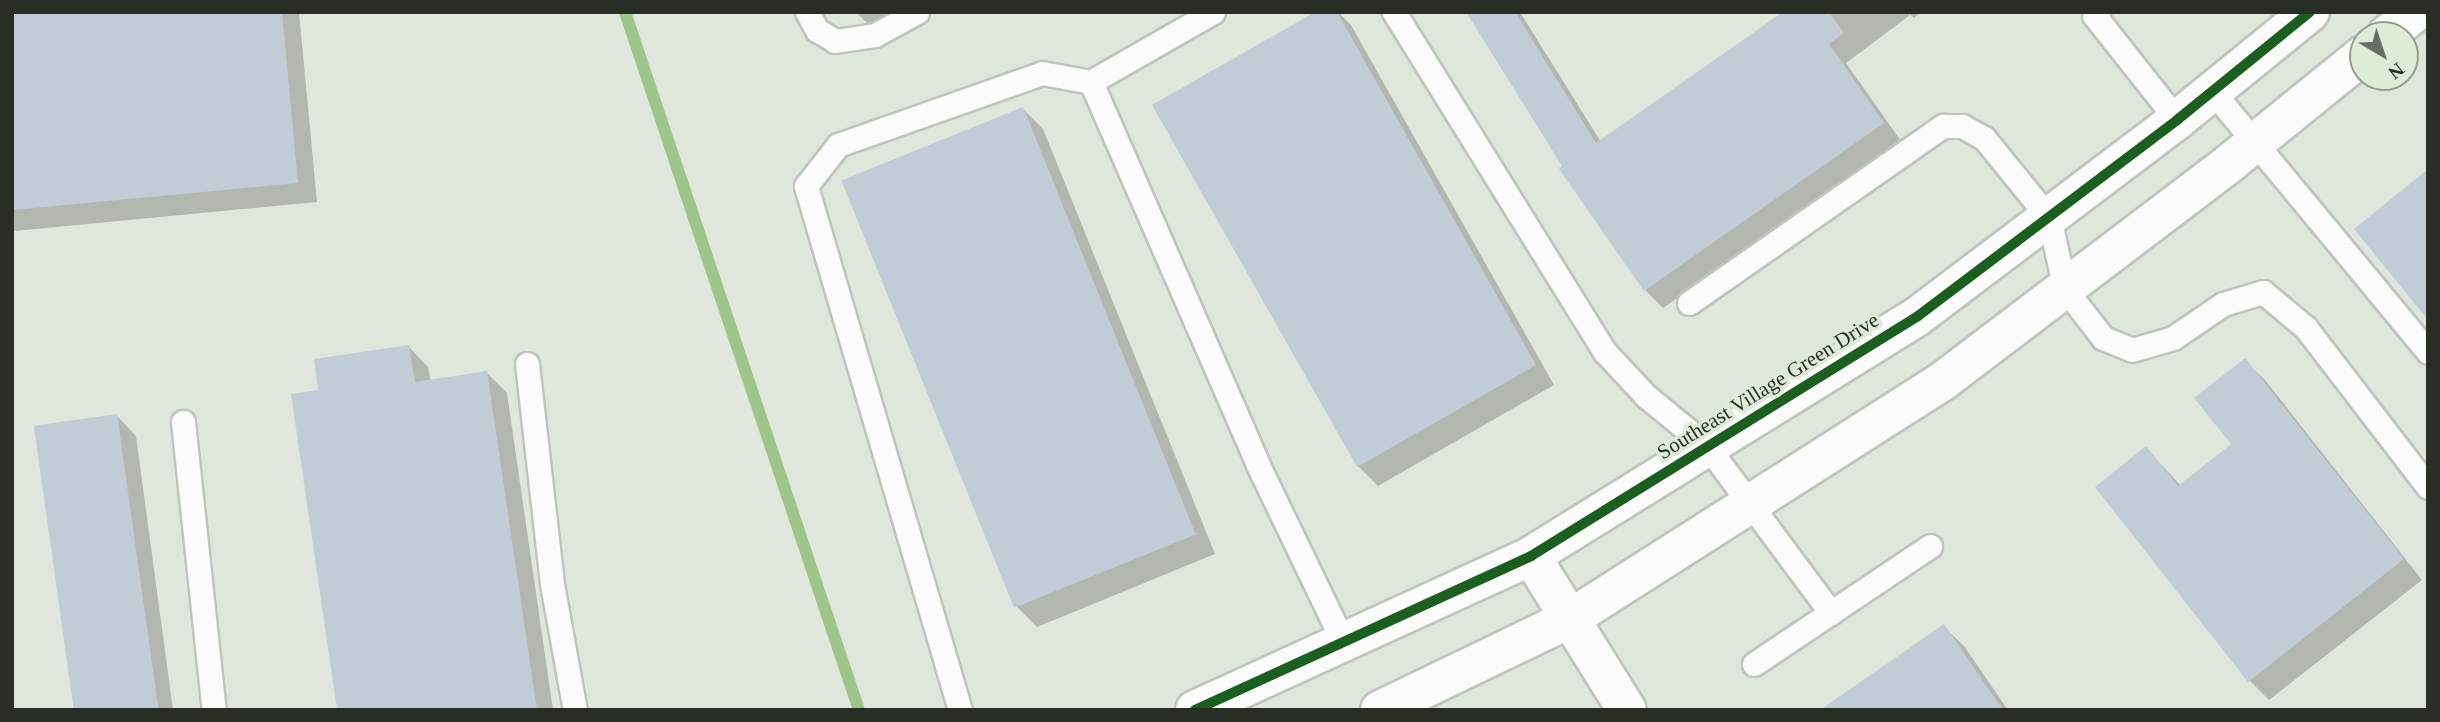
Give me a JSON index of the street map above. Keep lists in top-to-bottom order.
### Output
{
  "streets": {
    "street": ["Southeast Village Green Drive"]
  },
  "north": "bottom right"
}
